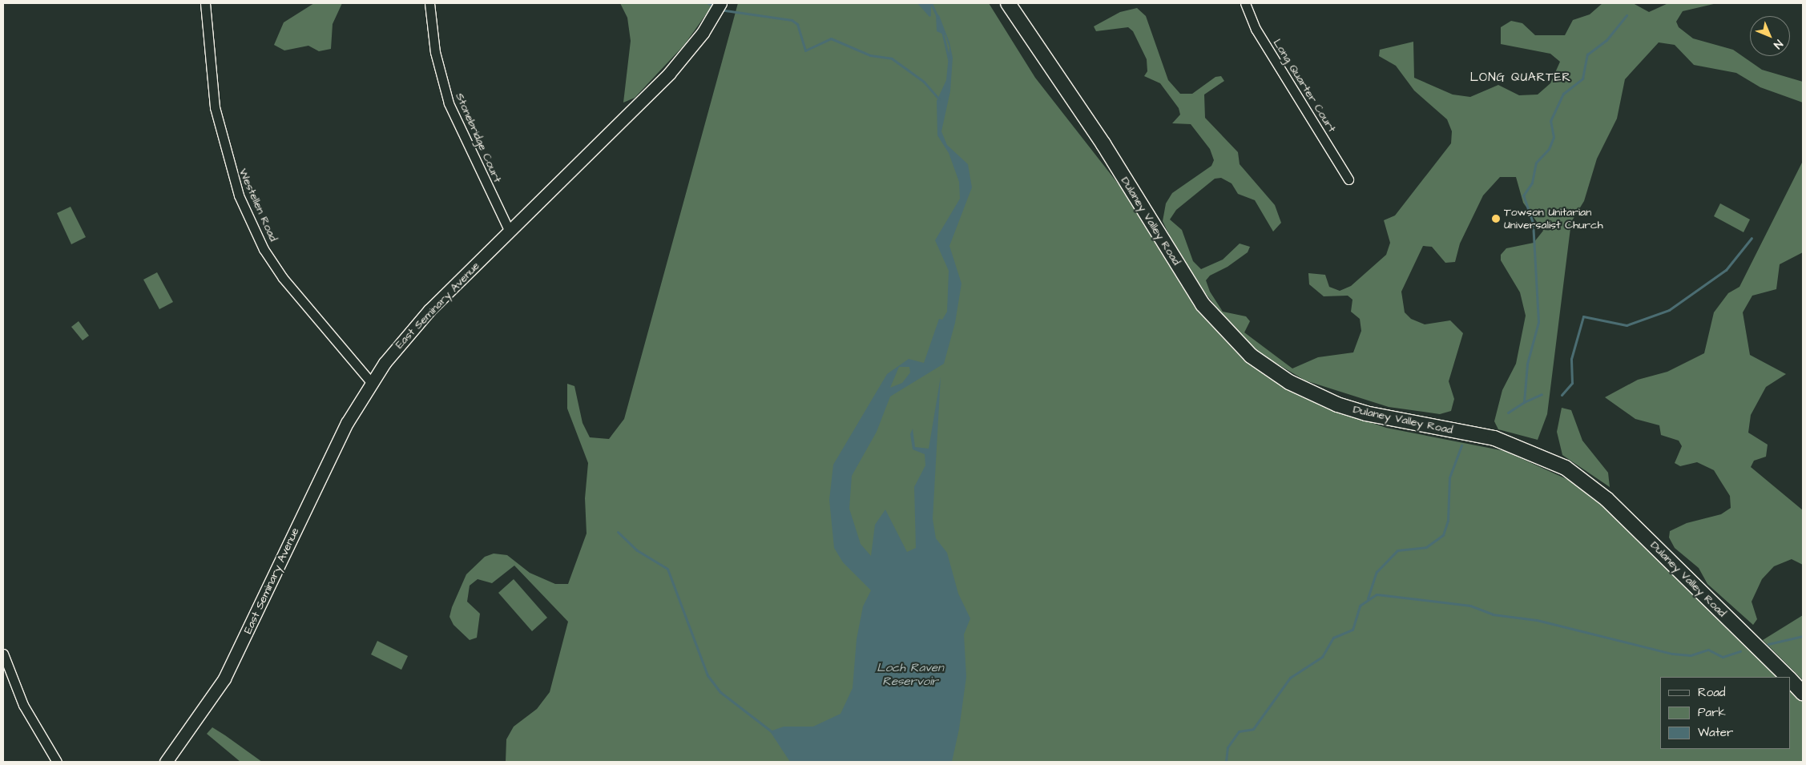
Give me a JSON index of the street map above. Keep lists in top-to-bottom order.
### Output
{
  "streets": {
    "main road": ["Dulaney Valley Road"],
    "street": [
      "Long Quarter Court",
      "Stonebridge Court",
      "Westellen Road",
      "East Seminary Avenue"
    ]
  },
  "crossings": [
    ["Stonebridge Court", "East Seminary Avenue"],
    ["Westellen Road", "East Seminary Avenue"]
  ],
  "districts": ["LONG QUARTER"],
  "water": ["Loch Raven Reservoir"],
  "places": ["Towson Unitarian Universalist Church"],
  "legend": ["Road", "Park", "Water"],
  "north": "bottom right"
}
